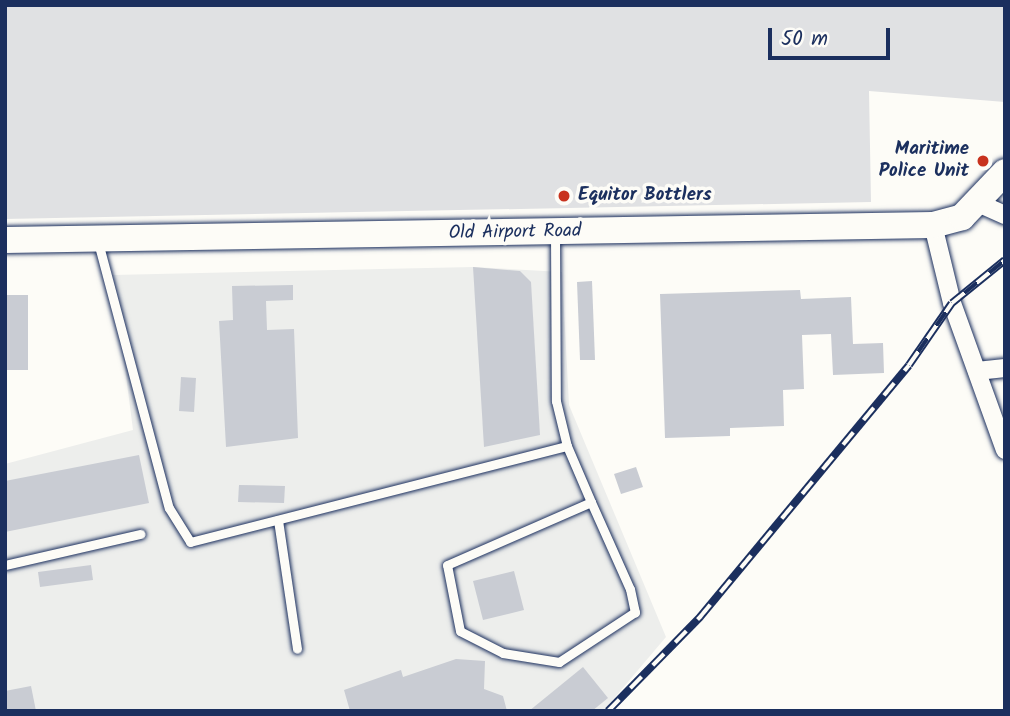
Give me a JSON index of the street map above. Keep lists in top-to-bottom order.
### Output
{
  "streets": {
    "main road": ["Old Airport Road"]
  },
  "places": ["Maritime Police Unit", "Equitor Bottlers"],
  "scale_bar": "50 m"
}
